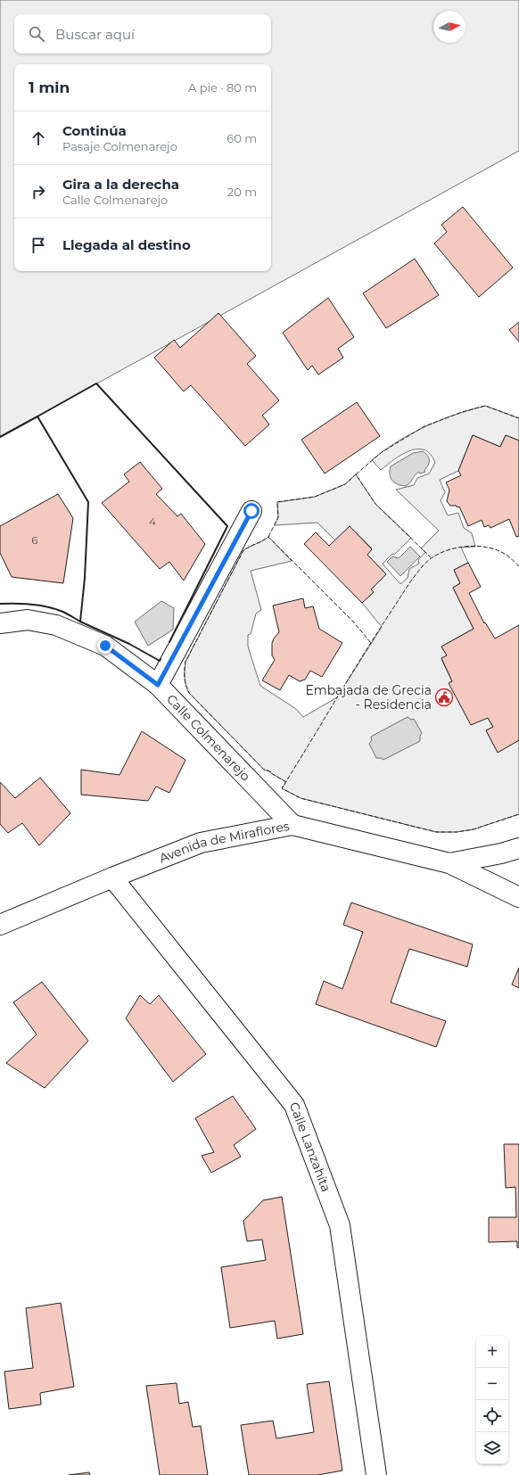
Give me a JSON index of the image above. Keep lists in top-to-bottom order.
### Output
{
  "streets": {
    "street": ["Calle Colmenarejo", "Avenida de Miraflores", "Calle Lanzahíta"]
  },
  "crossings": [
    ["Calle Colmenarejo", "Avenida de Miraflores"],
    ["Avenida de Miraflores", "Calle Lanzahíta"]
  ],
  "places": {
    "public building": ["Embajada de Grecia - Residencia"]
  },
  "house_numbers": ["4", "6"],
  "north": "right",
  "page": {
    "search": "Buscar aquí",
    "heading": ["1 min", "A pie · 80 m"],
    "list": [
      ["Continúa", "Pasaje Colmenarejo", "60 m"],
      ["Gira a la derecha", "Calle Colmenarejo", "20 m"],
      "Llegada al destino"
    ],
    "map_buttons": ["+", "−"]
  }
}
